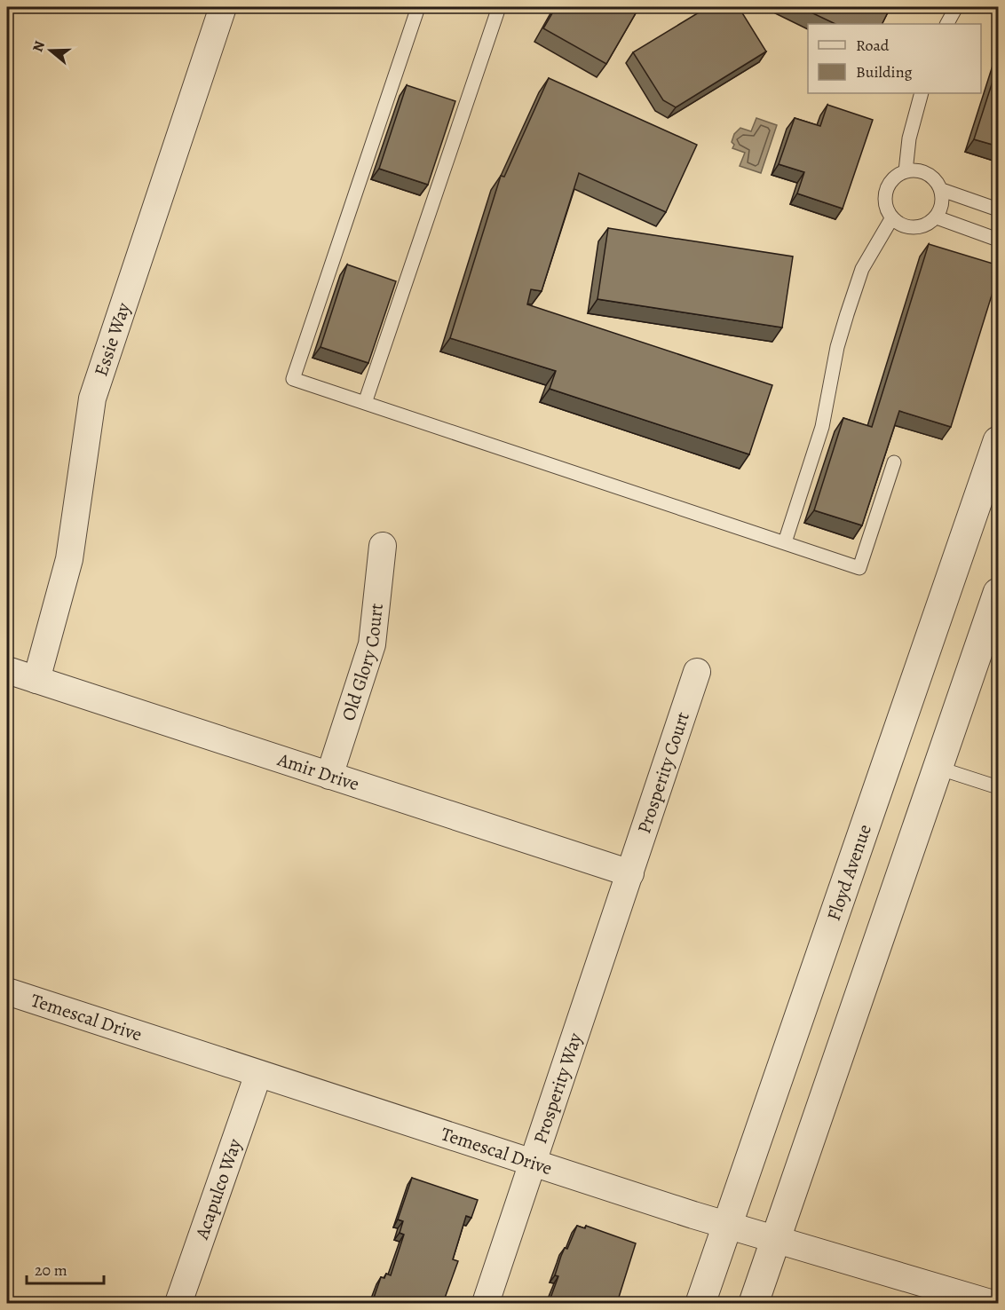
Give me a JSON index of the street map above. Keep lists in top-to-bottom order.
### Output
{
  "streets": {
    "street": [
      "Essie Way",
      "Old Glory Court",
      "Amir Drive",
      "Prosperity Court",
      "Floyd Avenue",
      "Temescal Drive",
      "Prosperity Way",
      "Acapulco Way"
    ]
  },
  "crossings": [
    ["Essie Way", "Amir Drive"],
    ["Old Glory Court", "Amir Drive"],
    ["Amir Drive", "Prosperity Court"],
    ["Amir Drive", "Prosperity Way"],
    ["Prosperity Court", "Prosperity Way"],
    ["Floyd Avenue", "Temescal Drive"],
    ["Temescal Drive", "Prosperity Way"],
    ["Temescal Drive", "Acapulco Way"]
  ],
  "legend": ["Road", "Building"],
  "scale_bar": "20 m",
  "north": "left"
}
